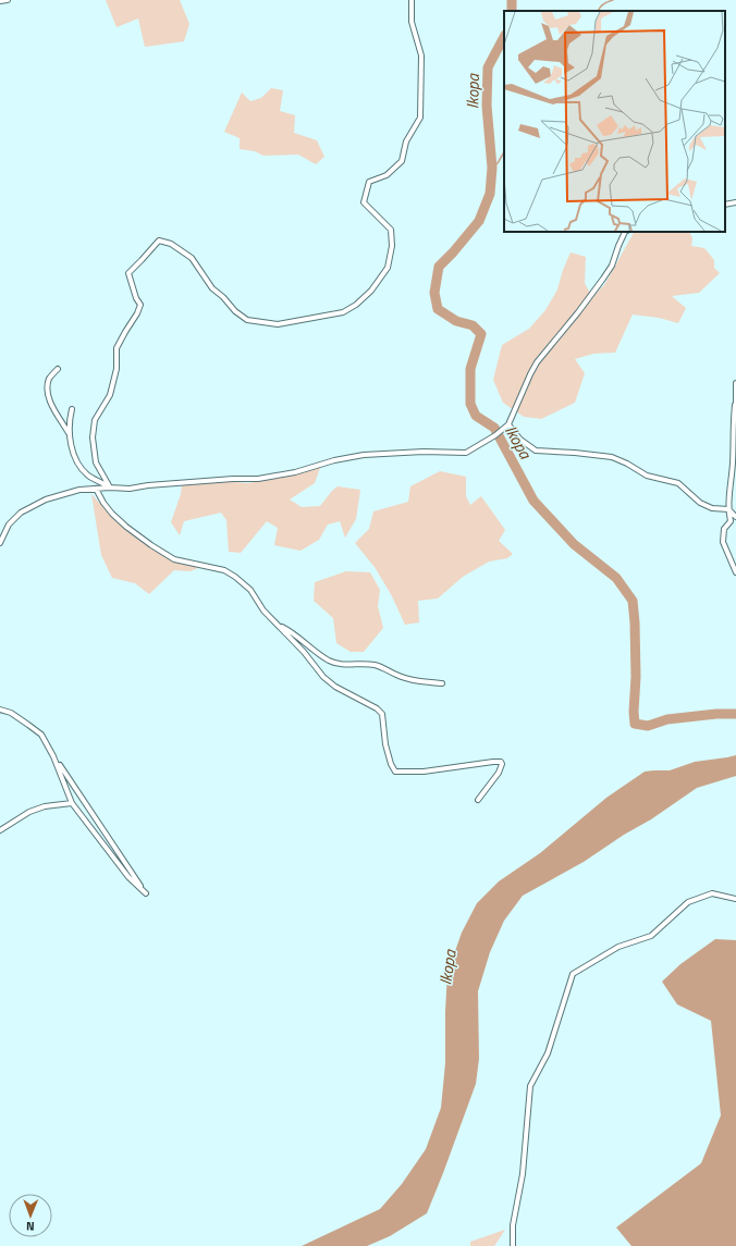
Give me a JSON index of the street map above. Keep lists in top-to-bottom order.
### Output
{
  "water": ["Ikopa"],
  "north": "bottom"
}
